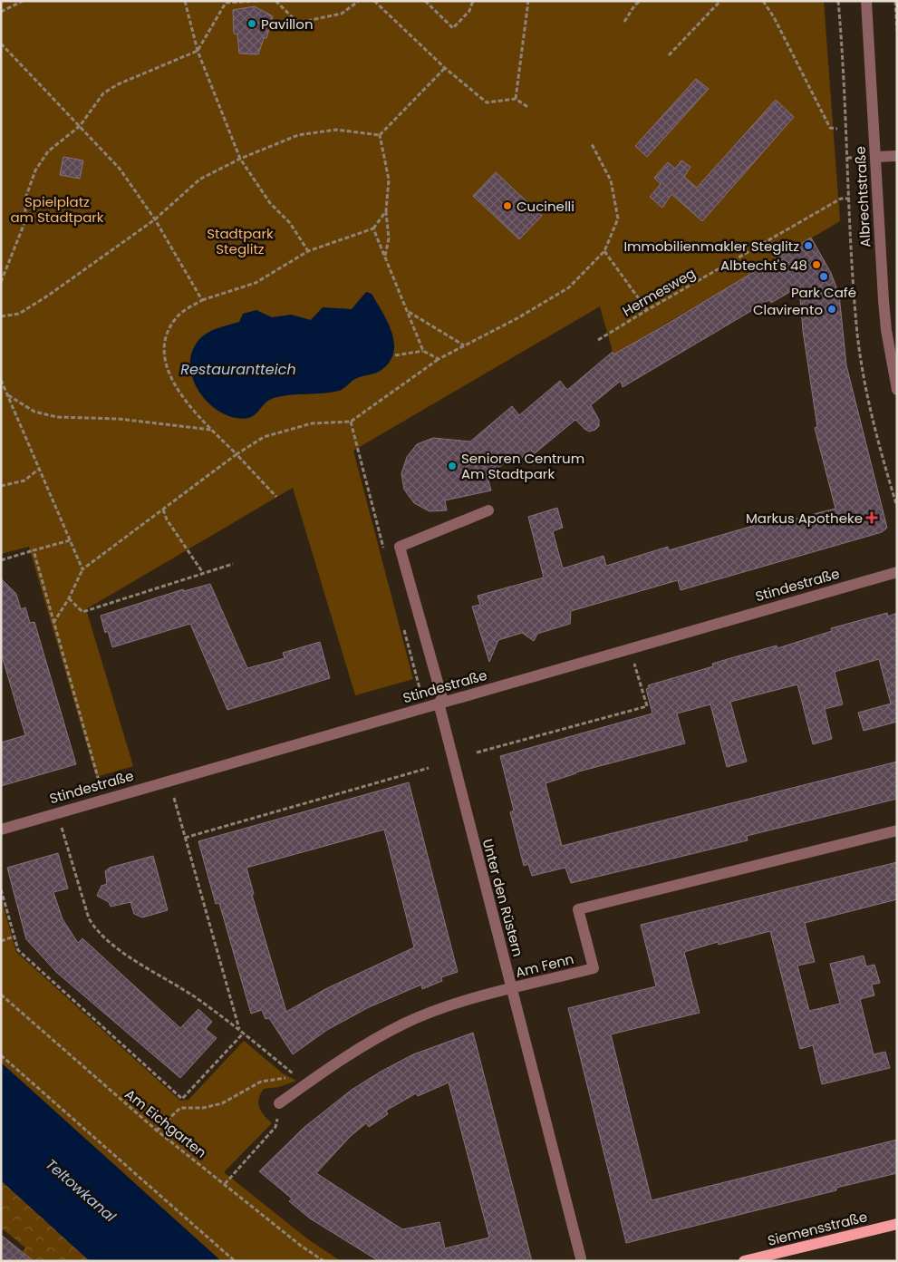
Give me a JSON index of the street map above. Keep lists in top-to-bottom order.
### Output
{
  "streets": {
    "main road": ["Siemensstraße"],
    "street": [
      "Albrechtstraße",
      "Stindestraße",
      "Unter den Rüstern",
      "Am Fenn"
    ],
    "path": ["Hermesweg", "Am Eichgarten"]
  },
  "crossings": [
    ["Stindestraße", "Unter den Rüstern"],
    ["Unter den Rüstern", "Am Fenn"]
  ],
  "water": ["Restaurantteich", "Teltowkanal"],
  "parks": ["Spielplatz am Stadtpark", "Stadtpark Steglitz"],
  "places": {
    "other": [
      "Pavillon",
      "Cucinelli",
      "Immobilienmakler Steglitz",
      "Albtecht's 48",
      "Park Café",
      "Clavirento",
      "Senioren Centrum Am Stadtpark"
    ],
    "health": ["Markus Apotheke"]
  }
}
